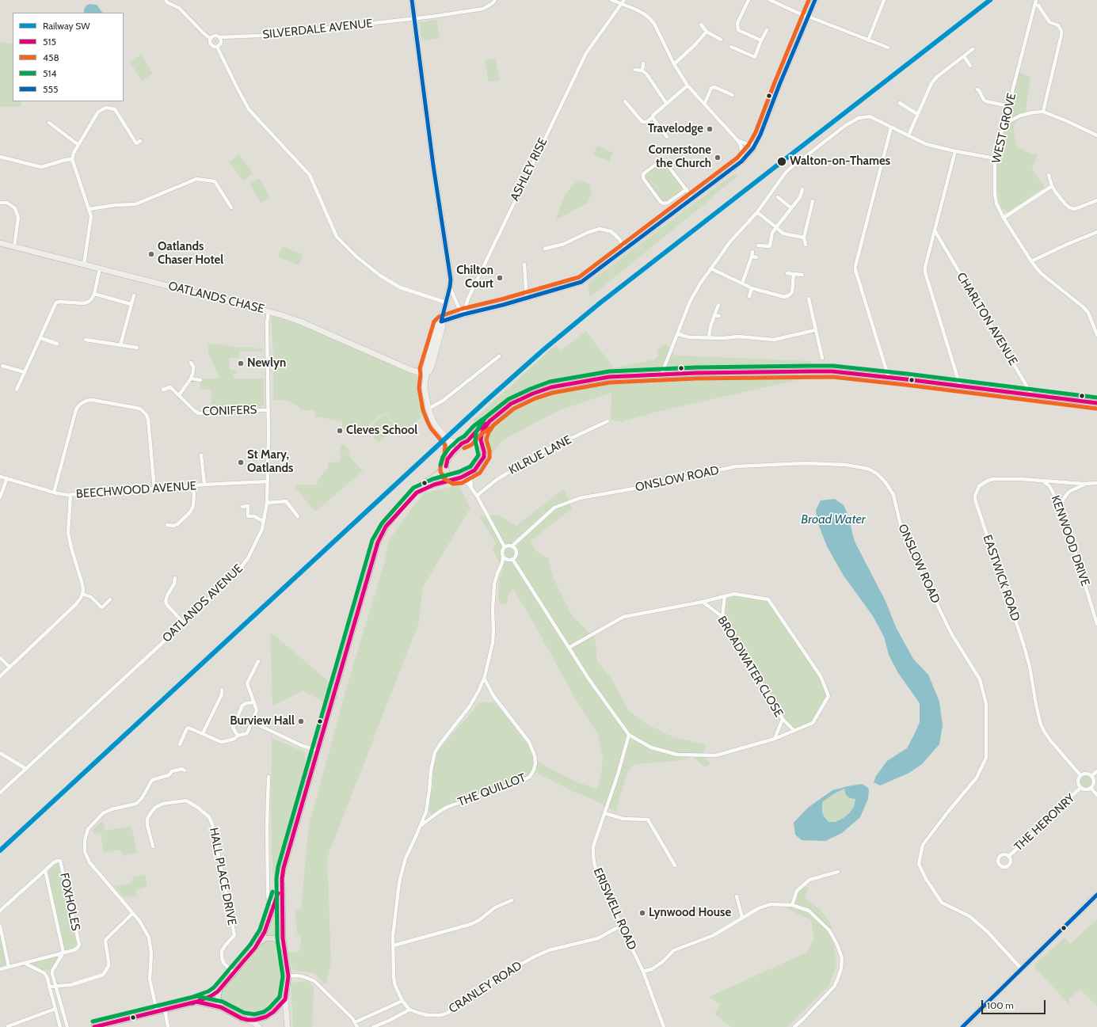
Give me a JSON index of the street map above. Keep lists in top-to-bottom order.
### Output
{
  "streets": {
    "street": [
      "SILVERDALE AVENUE",
      "WEST GROVE",
      "ASHLEY RISE",
      "OATLANDS CHASE",
      "CHARLTON AVENUE",
      "CONIFERS",
      "KILRUE LANE",
      "ONSLOW ROAD",
      "BEECHWOOD AVENUE",
      "KENWOOD DRIVE",
      "EASTWICK ROAD",
      "OATLANDS AVENUE",
      "BROADWATER CLOSE",
      "THE QUILLOT",
      "THE HERONRY",
      "HALL PLACE DRIVE",
      "FOXHOLES",
      "ERISWELL ROAD",
      "CRANLEY ROAD"
    ]
  },
  "crossings": [
    ["OATLANDS CHASE", "OATLANDS AVENUE"],
    ["CONIFERS", "OATLANDS AVENUE"],
    ["BEECHWOOD AVENUE", "OATLANDS AVENUE"],
    ["KENWOOD DRIVE", "EASTWICK ROAD"],
    ["EASTWICK ROAD", "THE HERONRY"],
    ["ERISWELL ROAD", "CRANLEY ROAD"]
  ],
  "water": ["Broad Water"],
  "places": [
    "Travelodge",
    "Cornerstone the Church",
    "Walton-on-Thames",
    "Oatlands Chaser Hotel",
    "Chilton Court",
    "Newlyn",
    "Cleves School",
    "St Mary, Oatlands",
    "Burview Hall",
    "Lynwood House"
  ],
  "lines": [
    "rail line SW",
    "transit line 458",
    "transit line 555",
    "transit line 514",
    "transit line 515"
  ],
  "legend": [
    "Railway SW",
    "515",
    "458",
    "514",
    "555"
  ],
  "scale_bar": "100 m"
}
